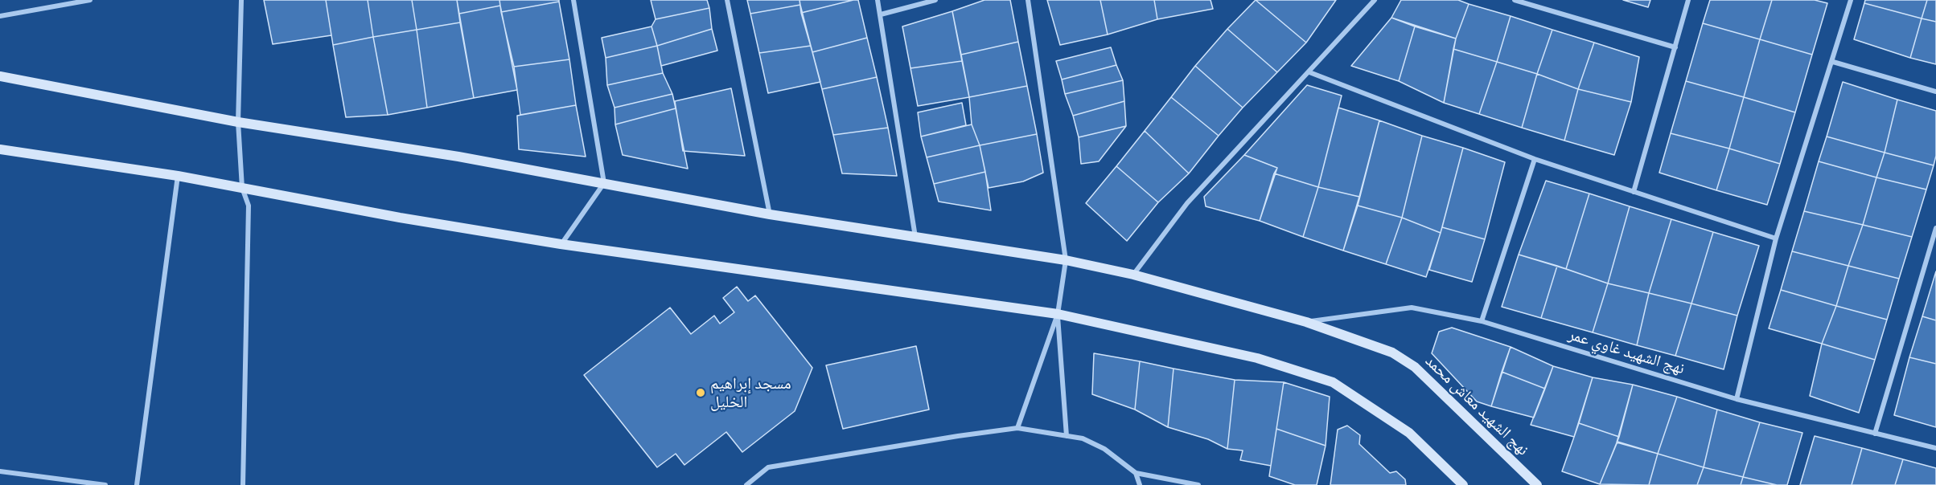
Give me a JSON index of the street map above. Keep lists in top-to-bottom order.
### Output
{
  "streets": {
    "main road": ["نهج الشهيد معاش محمد"],
    "street": ["نهج الشهيد غاوي عمر"]
  },
  "crossings": [
    ["نهج الشهيد غاوي عمر", "نهج الشهيد معاش محمد"]
  ],
  "places": ["مسجد إبراهيم الخليل"]
}
